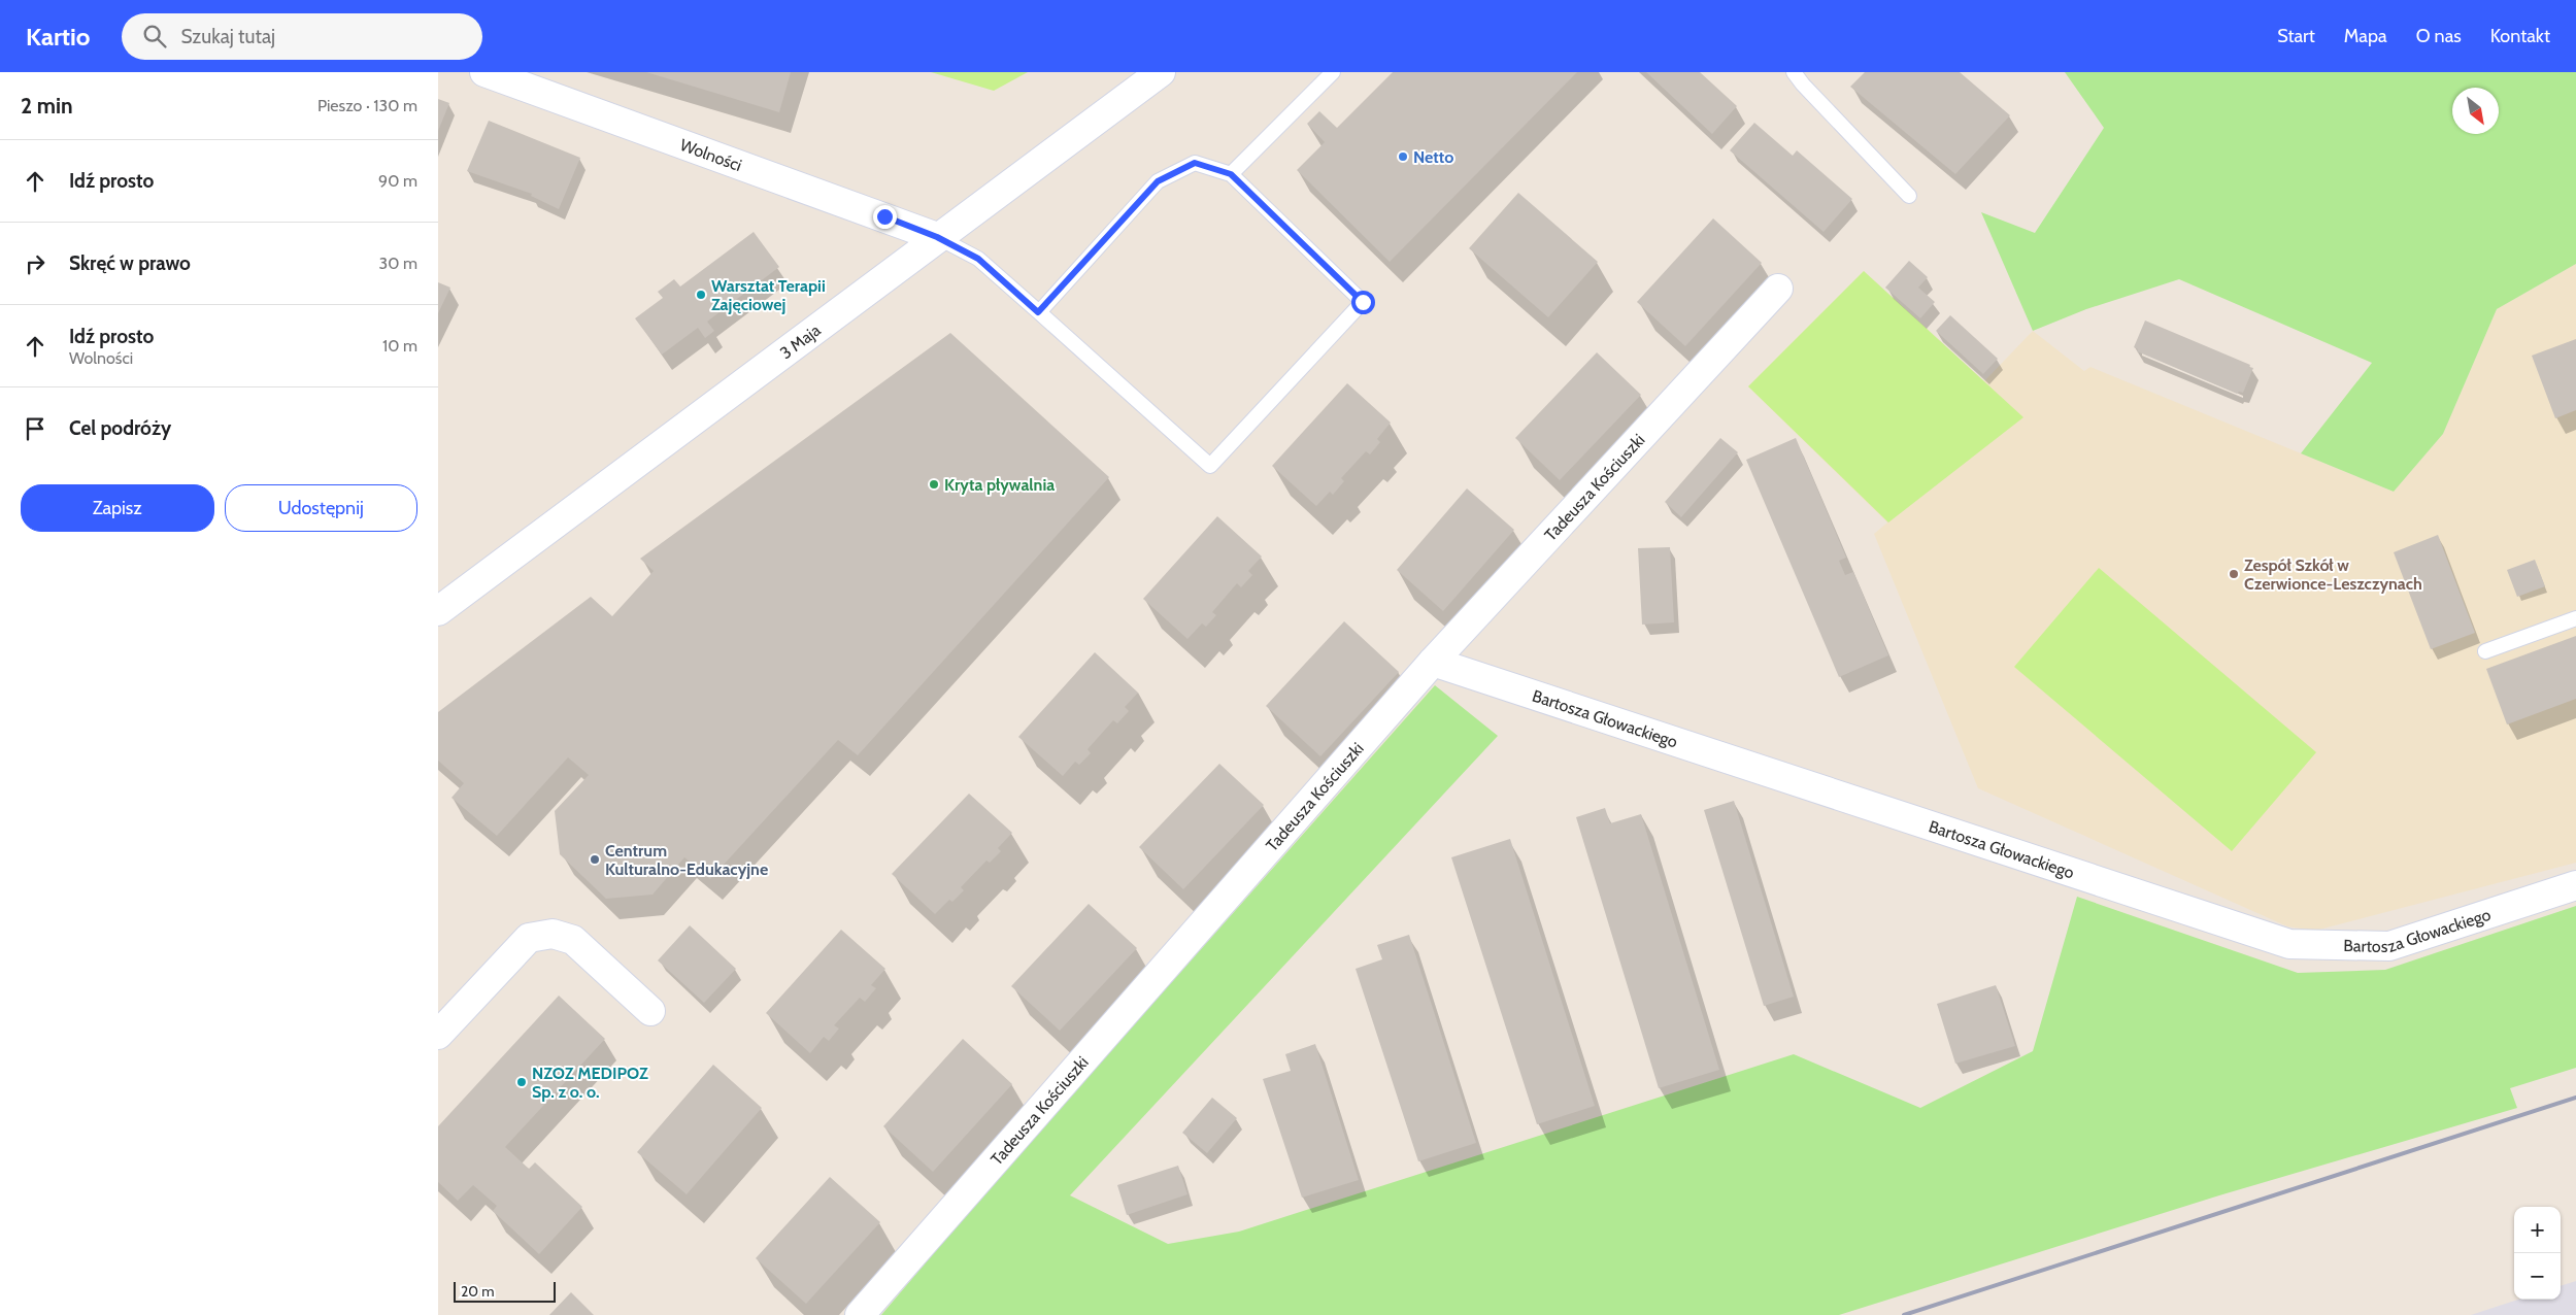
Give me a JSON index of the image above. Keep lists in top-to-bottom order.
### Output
{
  "streets": {
    "street": [
      "Wolności",
      "3 Maja",
      "Tadeusza Kościuszki",
      "Bartosza Głowackiego"
    ]
  },
  "crossings": [
    ["Wolności", "3 Maja"],
    ["Tadeusza Kościuszki", "Bartosza Głowackiego"]
  ],
  "places": [
    "Netto",
    "Warsztat Terapii Zajęciowej",
    "Kryta pływalnia",
    "Zespół Szkół w Czerwionce-Leszczynach",
    "Centrum Kulturalno-Edukacyjne",
    "NZOZ MEDIPOZ Sp. z o. o."
  ],
  "scale_bar": "20 m",
  "north": "bottom right",
  "page": {
    "header": "Kartio",
    "search": "Szukaj tutaj",
    "nav": [
      "Start",
      "Mapa",
      "O nas",
      "Kontakt"
    ],
    "heading": ["2 min", "Pieszo · 130 m"],
    "list": [
      ["Idź prosto", "90 m"],
      ["Skręć w prawo", "30 m"],
      ["Idź prosto", "Wolności", "10 m"],
      "Cel podróży"
    ],
    "buttons": ["Zapisz", "Udostępnij"],
    "map_buttons": ["+", "−"],
    "scale": "20 m"
  }
}
